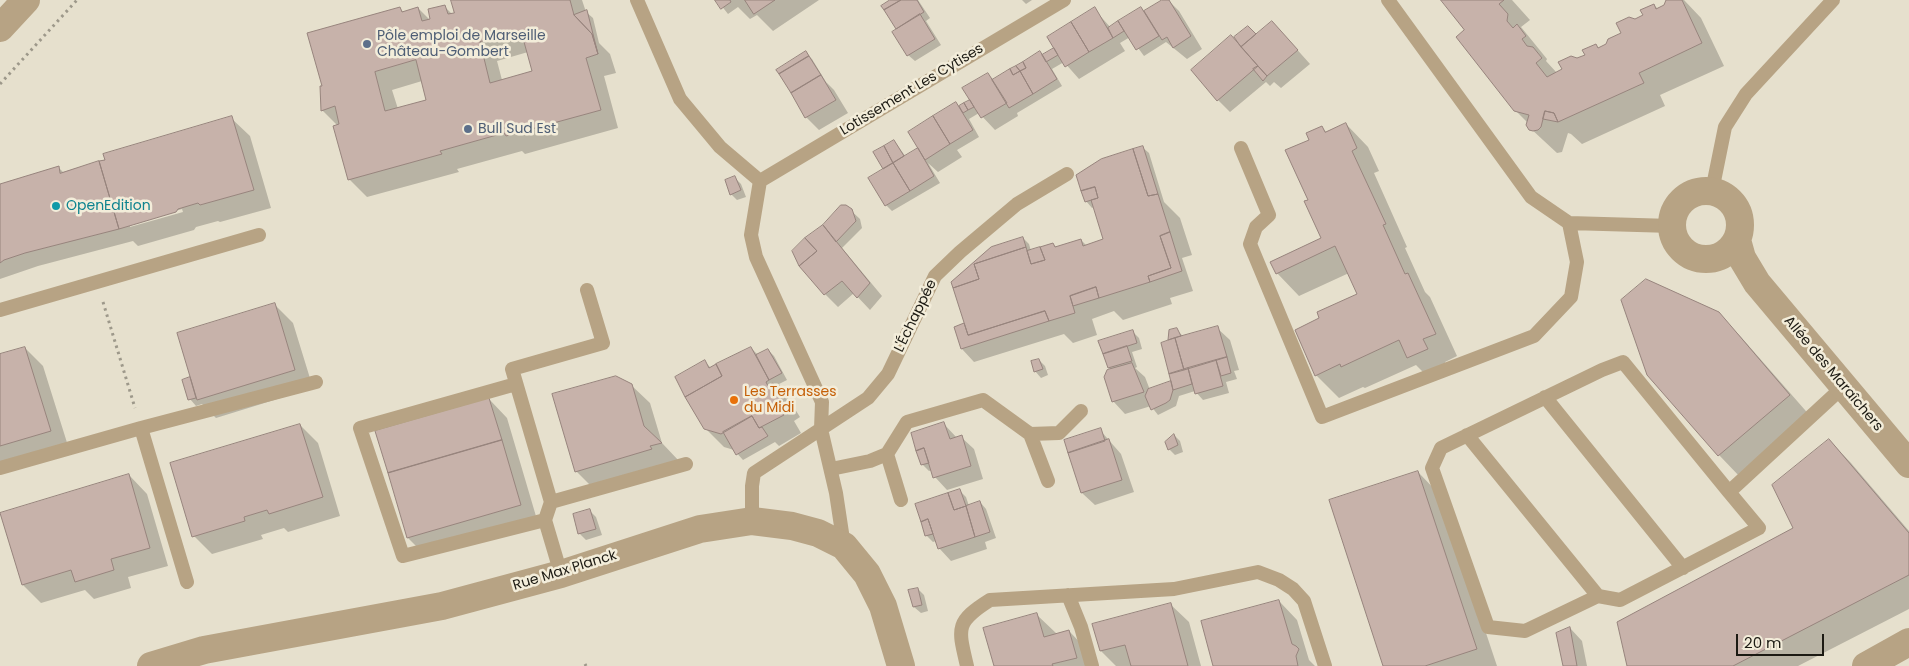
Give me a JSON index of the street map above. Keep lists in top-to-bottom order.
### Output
{
  "streets": {
    "street": ["Allée des Maraîchers", "Rue Max Planck"],
    "lane": ["Lotissement Les Cytises", "L'Échappée"]
  },
  "crossings": [
    ["L'Échappée", "Rue Max Planck"]
  ],
  "places": [
    "Pôle emploi de Marseille Château-Gombert",
    "Bull Sud Est",
    "OpenEdition",
    "Les Terrasses du Midi"
  ],
  "scale_bar": "20 m"
}
